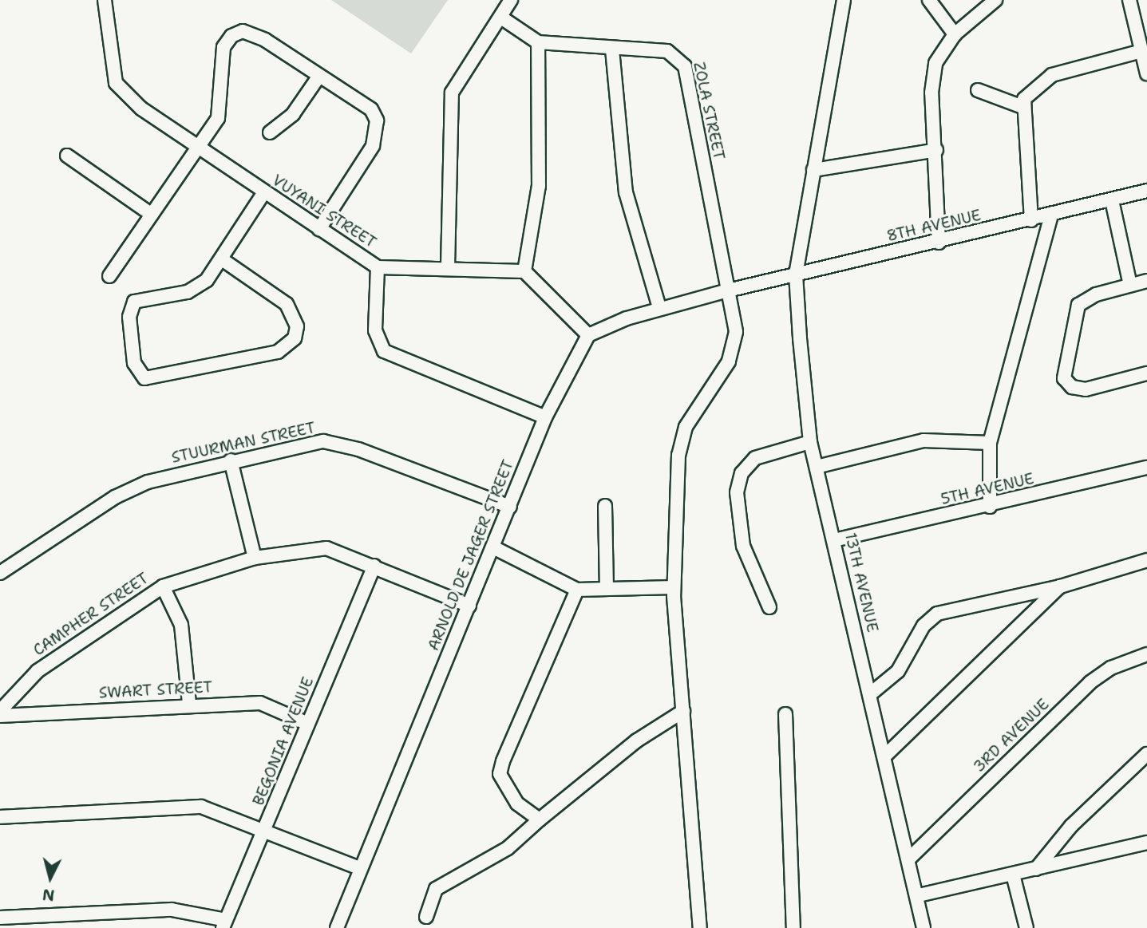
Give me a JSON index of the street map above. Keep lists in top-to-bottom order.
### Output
{
  "streets": {
    "street": [
      "ZOLA STREET",
      "VUYANI STREET",
      "8TH AVENUE",
      "STUURMAN STREET",
      "5TH AVENUE",
      "ARNOLD DE JAGER STREET",
      "13TH AVENUE",
      "CAMPHER STREET",
      "SWART STREET",
      "3RD AVENUE",
      "BEGONIA AVENUE"
    ]
  },
  "crossings": [
    ["ZOLA STREET", "8TH AVENUE"],
    ["8TH AVENUE", "13TH AVENUE"],
    ["STUURMAN STREET", "ARNOLD DE JAGER STREET"],
    ["5TH AVENUE", "13TH AVENUE"],
    ["ARNOLD DE JAGER STREET", "CAMPHER STREET"],
    ["13TH AVENUE", "3RD AVENUE"],
    ["CAMPHER STREET", "BEGONIA AVENUE"],
    ["SWART STREET", "BEGONIA AVENUE"]
  ],
  "north": "bottom"
}
